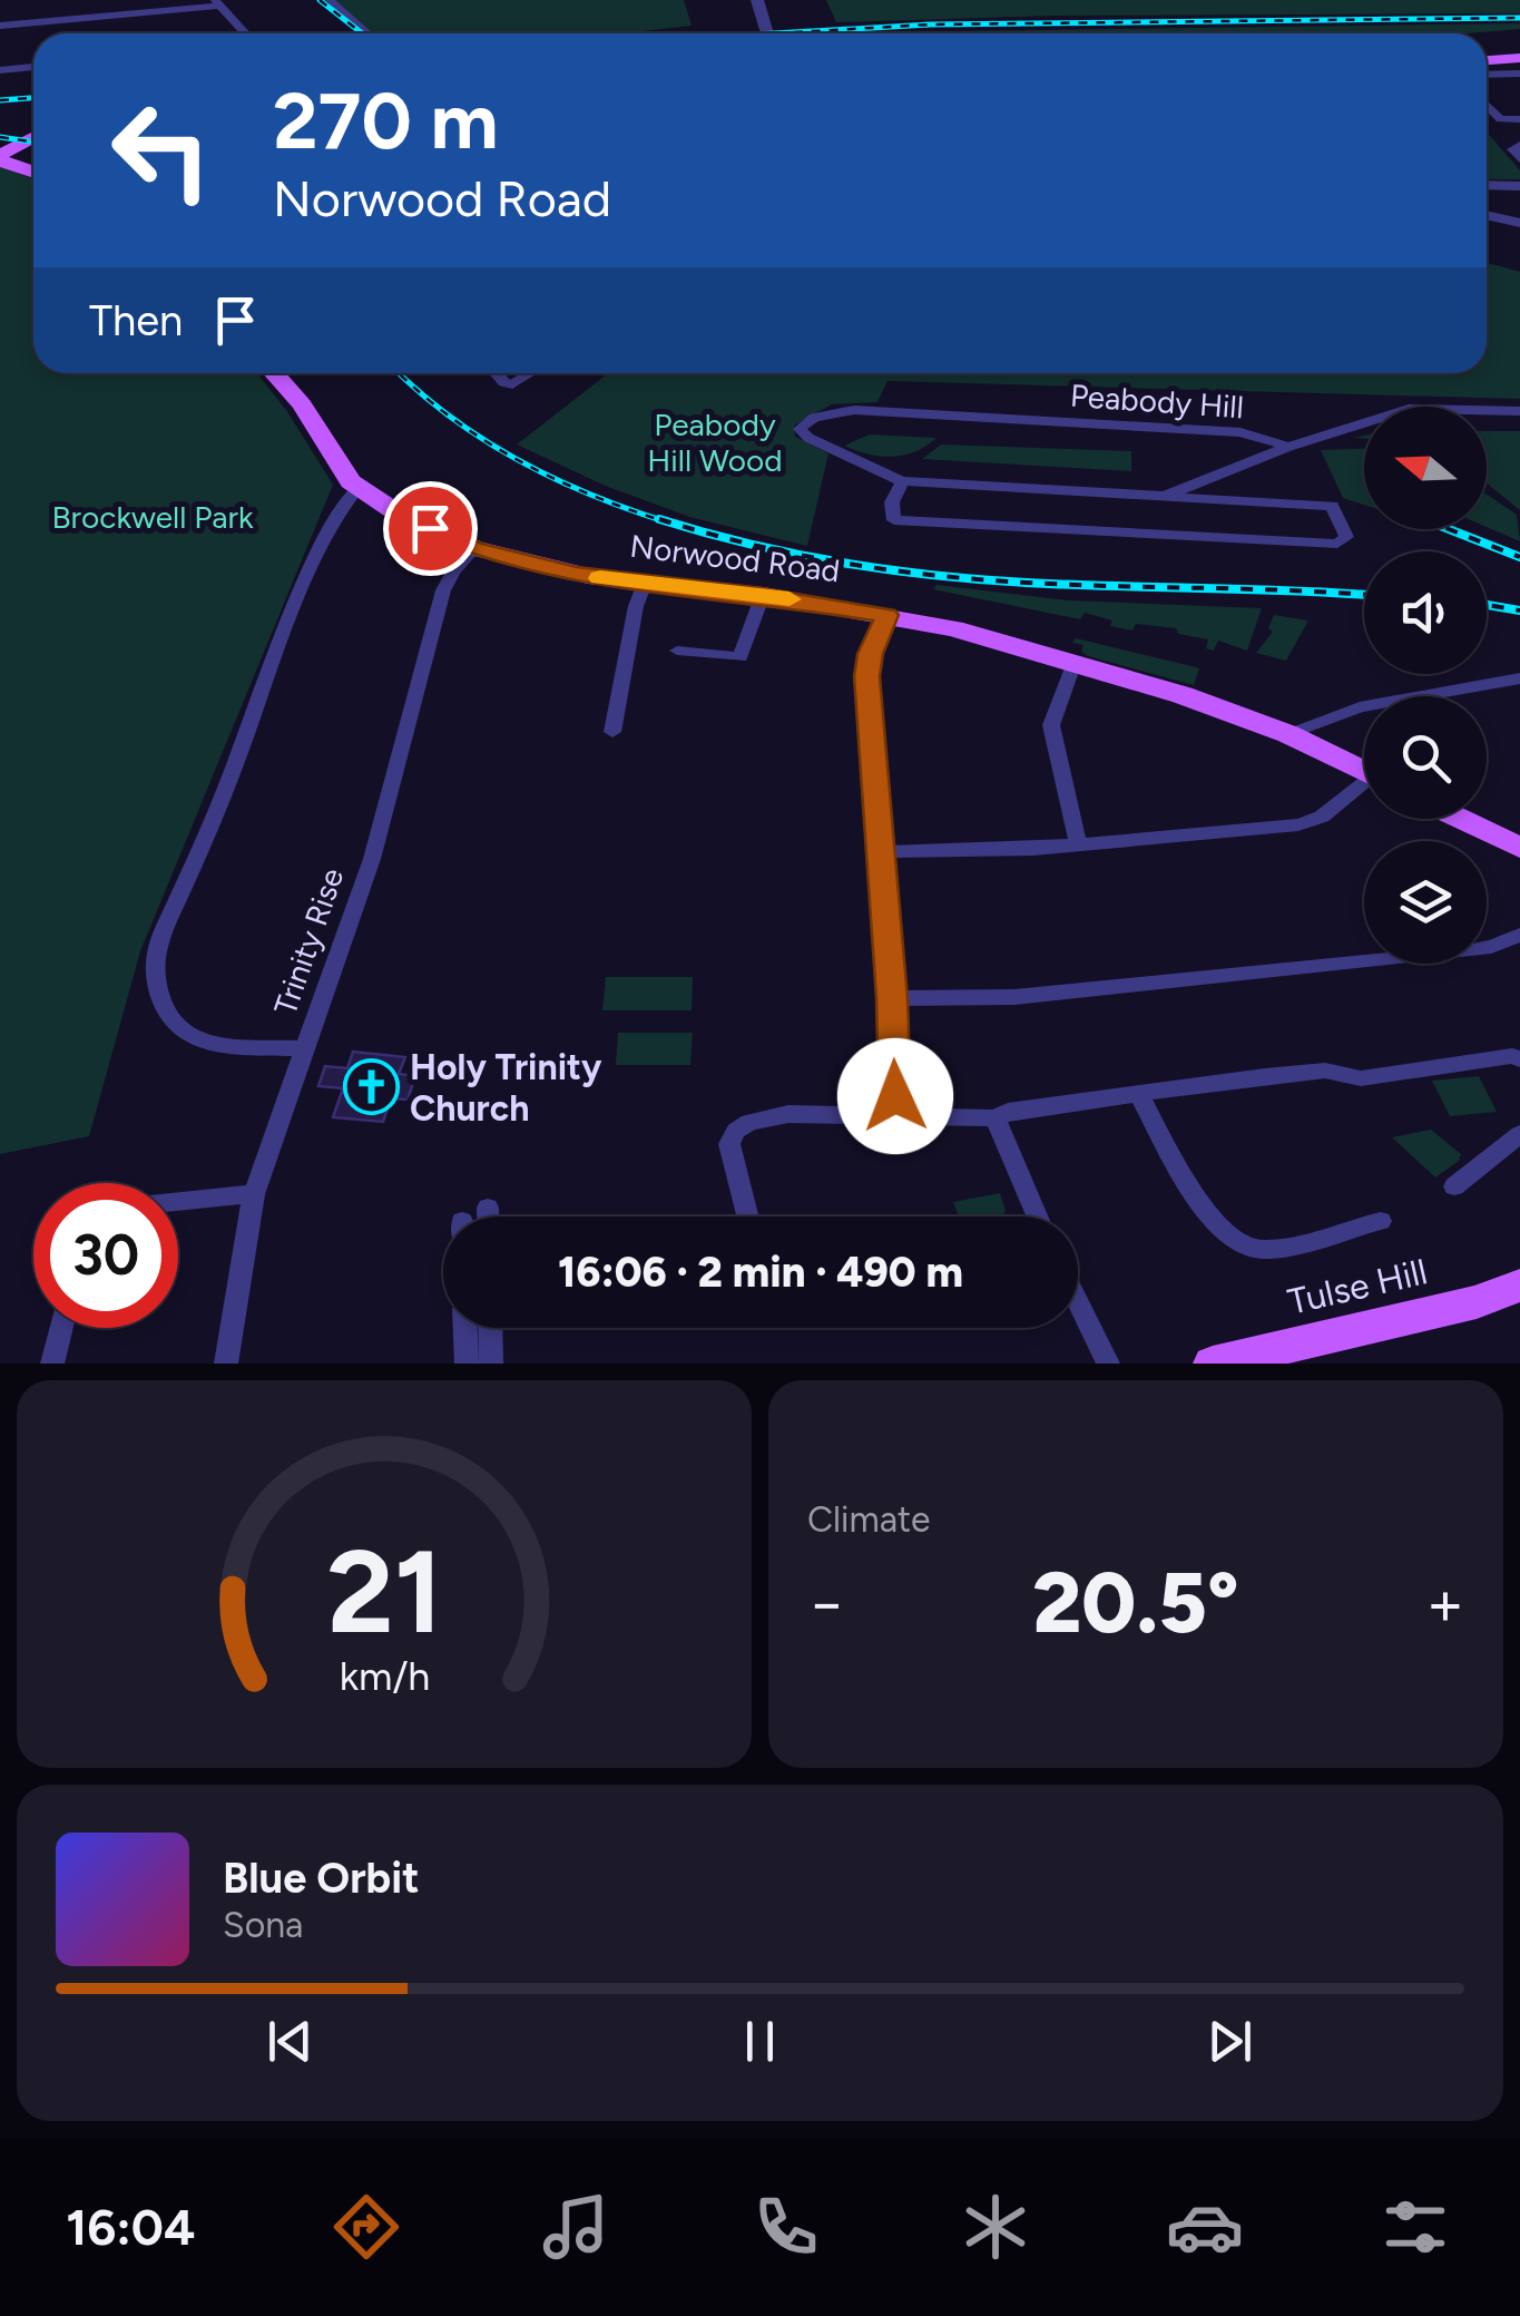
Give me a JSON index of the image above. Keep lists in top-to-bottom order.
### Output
{
  "streets": {
    "main road": ["Norwood Road", "Tulse Hill"],
    "street": ["Peabody Hill", "Trinity Rise"]
  },
  "crossings": [
    ["Norwood Road", "Trinity Rise"]
  ],
  "parks": ["Peabody Hill Wood", "Brockwell Park"],
  "places": {
    "church": ["Holy Trinity Church"]
  },
  "north": "left",
  "page": {
    "turn": ["270 m", "Norwood Road"],
    "then": "Then",
    "limit": "30",
    "trip": "16:06 · 2 min · 490 m",
    "tile": "Climate",
    "heat": ["−", "20.5°", "+"],
    "song": ["Blue Orbit", "Sona"],
    "tabs": "16:04",
    "gauge": ["21", "km/h"]
  }
}
